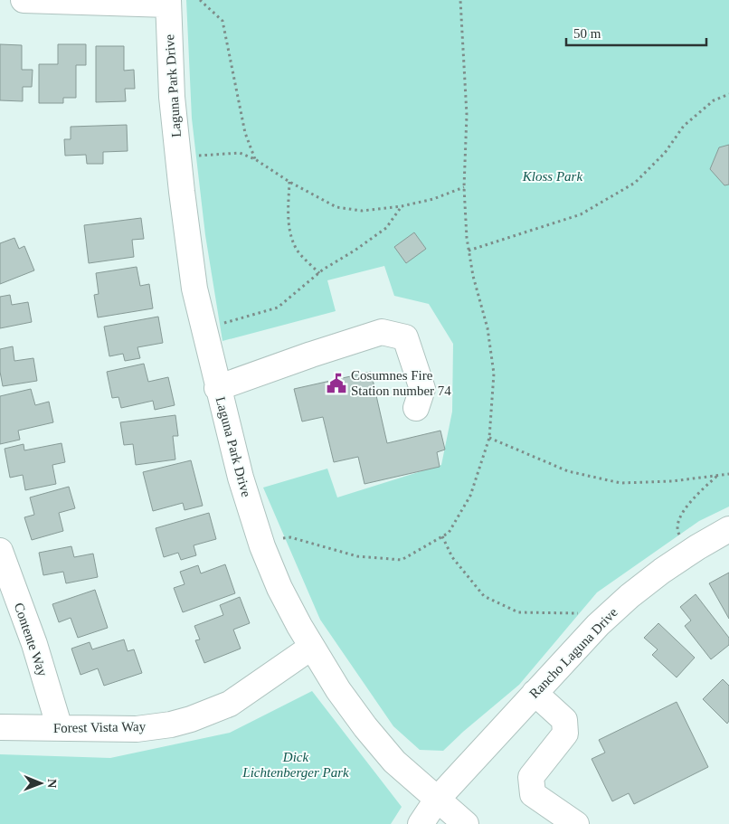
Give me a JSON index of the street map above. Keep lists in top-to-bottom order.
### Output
{
  "streets": {
    "street": [
      "Laguna Park Drive",
      "Contente Way",
      "Rancho Laguna Drive",
      "Forest Vista Way"
    ]
  },
  "crossings": [
    ["Laguna Park Drive", "Rancho Laguna Drive"],
    ["Laguna Park Drive", "Forest Vista Way"],
    ["Contente Way", "Forest Vista Way"]
  ],
  "parks": ["Kloss Park", "Dick Lichtenberger Park"],
  "places": {
    "public building": ["Cosumnes Fire Station number 74"]
  },
  "scale_bar": "50 m",
  "north": "right"
}
